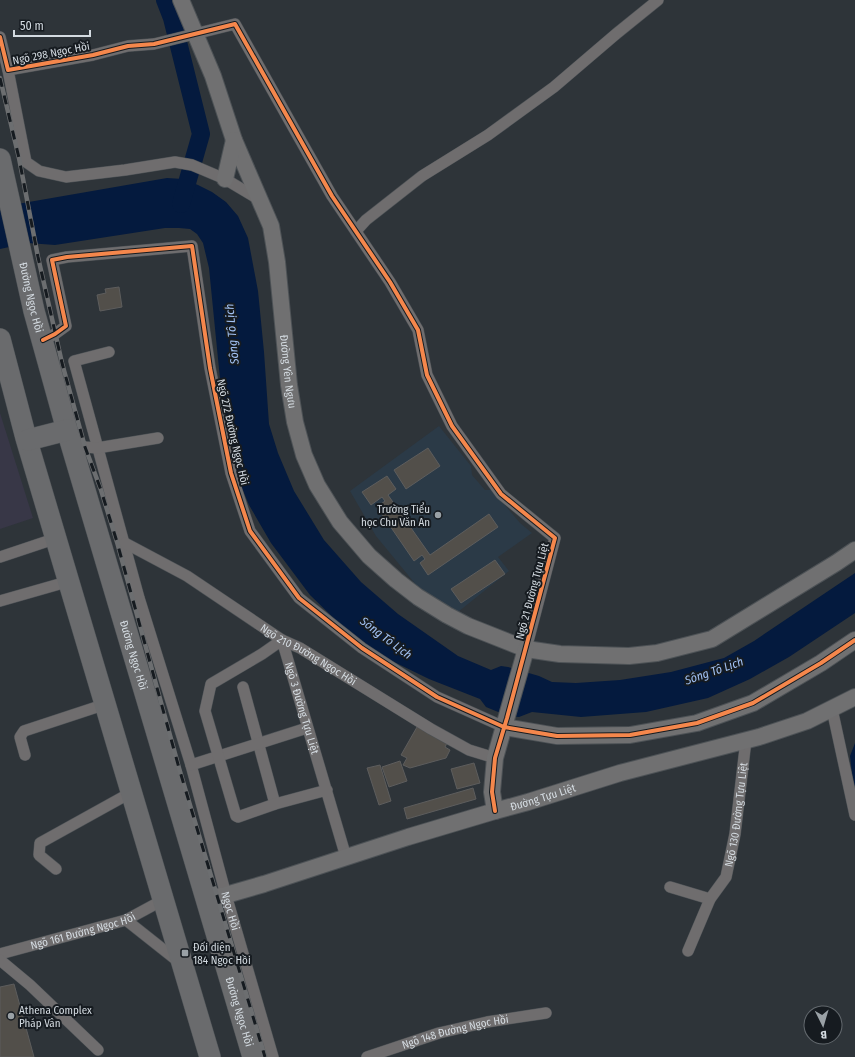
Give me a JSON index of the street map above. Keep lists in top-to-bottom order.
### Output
{
  "streets": {
    "highway": ["Đường Ngọc Hồi"],
    "street": [
      "Ngõ 298 Ngọc Hồi",
      "Đường Yên Ngưu",
      "Ngõ 272 Đường Ngọc Hồi",
      "Ngõ 21 Đường Tựu Liệt",
      "Ngõ 210 Đường Ngọc Hồi",
      "Ngõ 3 Đường Tựu Liệt",
      "Đường Tựu Liệt",
      "Ngõ 130 Đường Tựu Liệt",
      "Ngọc Hồi",
      "Ngõ 161 Đường Ngọc Hồi",
      "Ngõ 148 Đường Ngọc Hồi"
    ]
  },
  "crossings": [
    ["Ngõ 298 Ngọc Hồi", "Đường Yên Ngưu"],
    ["Ngõ 298 Ngọc Hồi", "Ngõ 21 Đường Tựu Liệt"],
    ["Đường Ngọc Hồi", "Ngõ 272 Đường Ngọc Hồi"],
    ["Đường Ngọc Hồi", "Đường Tựu Liệt"],
    ["Đường Ngọc Hồi", "Ngọc Hồi"],
    ["Đường Yên Ngưu", "Ngõ 21 Đường Tựu Liệt"],
    ["Ngõ 210 Đường Ngọc Hồi", "Ngõ 3 Đường Tựu Liệt"],
    ["Ngõ 210 Đường Ngọc Hồi", "Ngọc Hồi"],
    ["Ngõ 3 Đường Tựu Liệt", "Đường Tựu Liệt"],
    ["Đường Tựu Liệt", "Ngõ 130 Đường Tựu Liệt"],
    ["Đường Tựu Liệt", "Ngọc Hồi"]
  ],
  "water": ["Sông Tô Lịch"],
  "places": {
    "other": ["Trường Tiểu học Chu Văn An", "Athena Complex Pháp Vân"],
    "transit": ["Đối diện 184 Ngọc Hồi"]
  },
  "scale_bar": "50 m",
  "north": "bottom"
}
